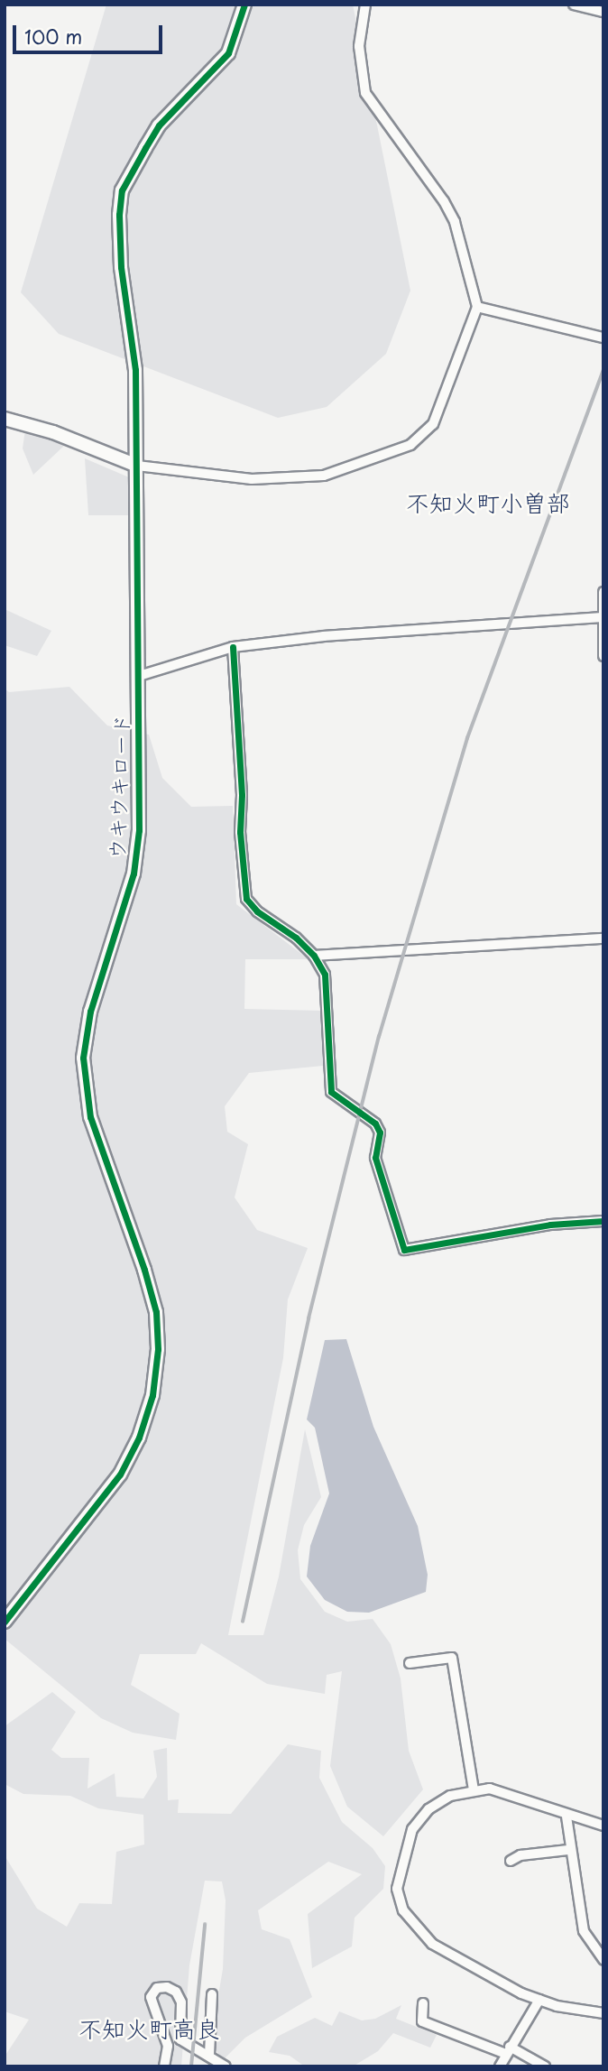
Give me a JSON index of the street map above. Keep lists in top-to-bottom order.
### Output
{
  "streets": {
    "street": ["ウキウキロード"]
  },
  "districts": ["不知火町小曽部", "不知火町高良"],
  "scale_bar": "100 m"
}
